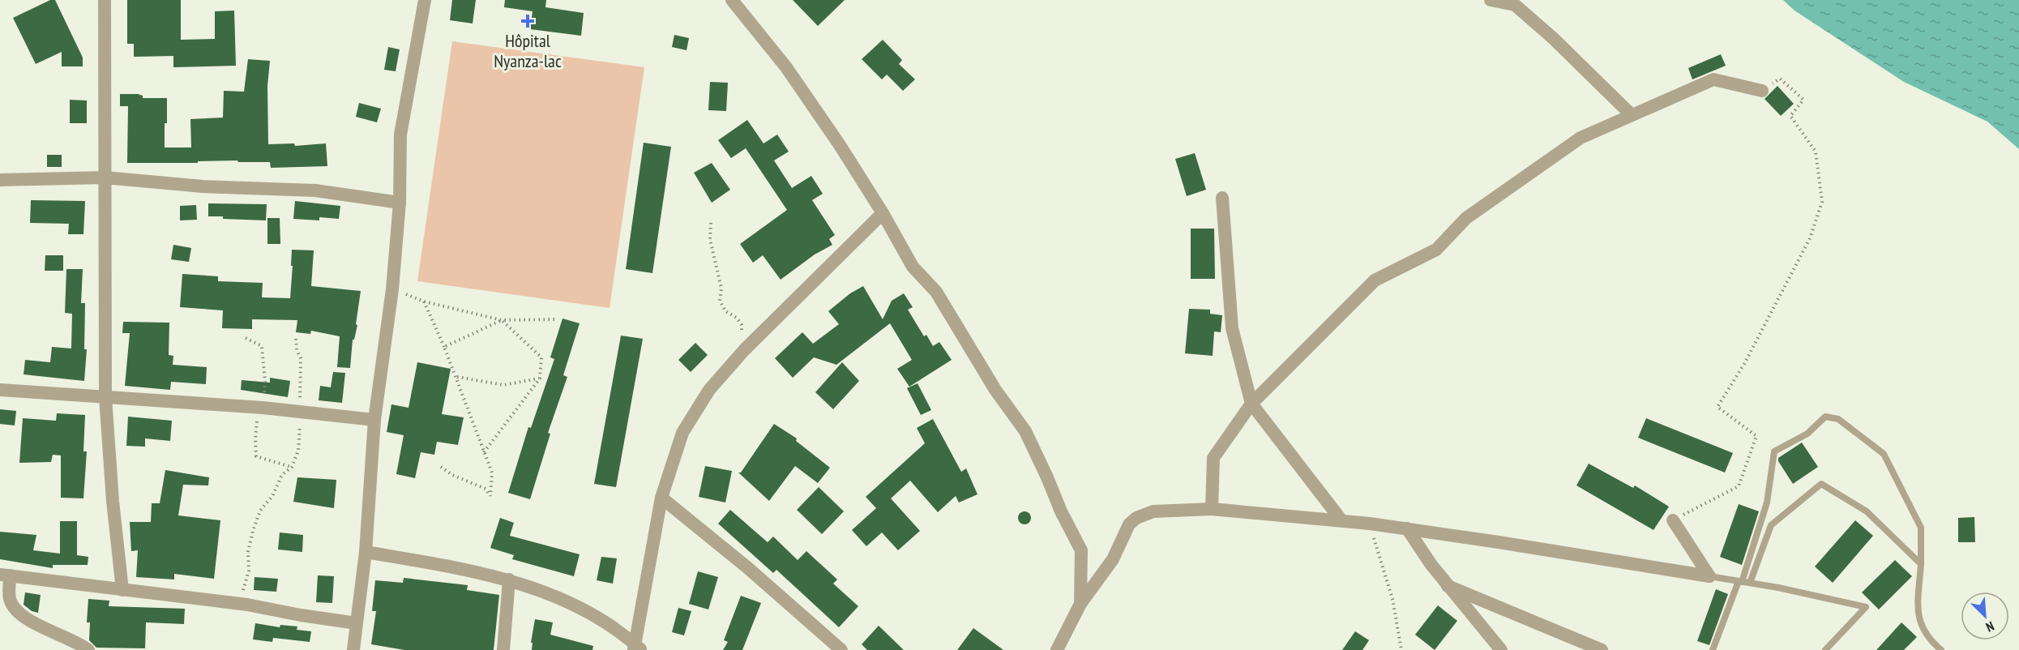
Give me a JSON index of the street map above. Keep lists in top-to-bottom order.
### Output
{
  "places": {
    "health": ["Hôpital Nyanza-lac"]
  },
  "north": "bottom right"
}
